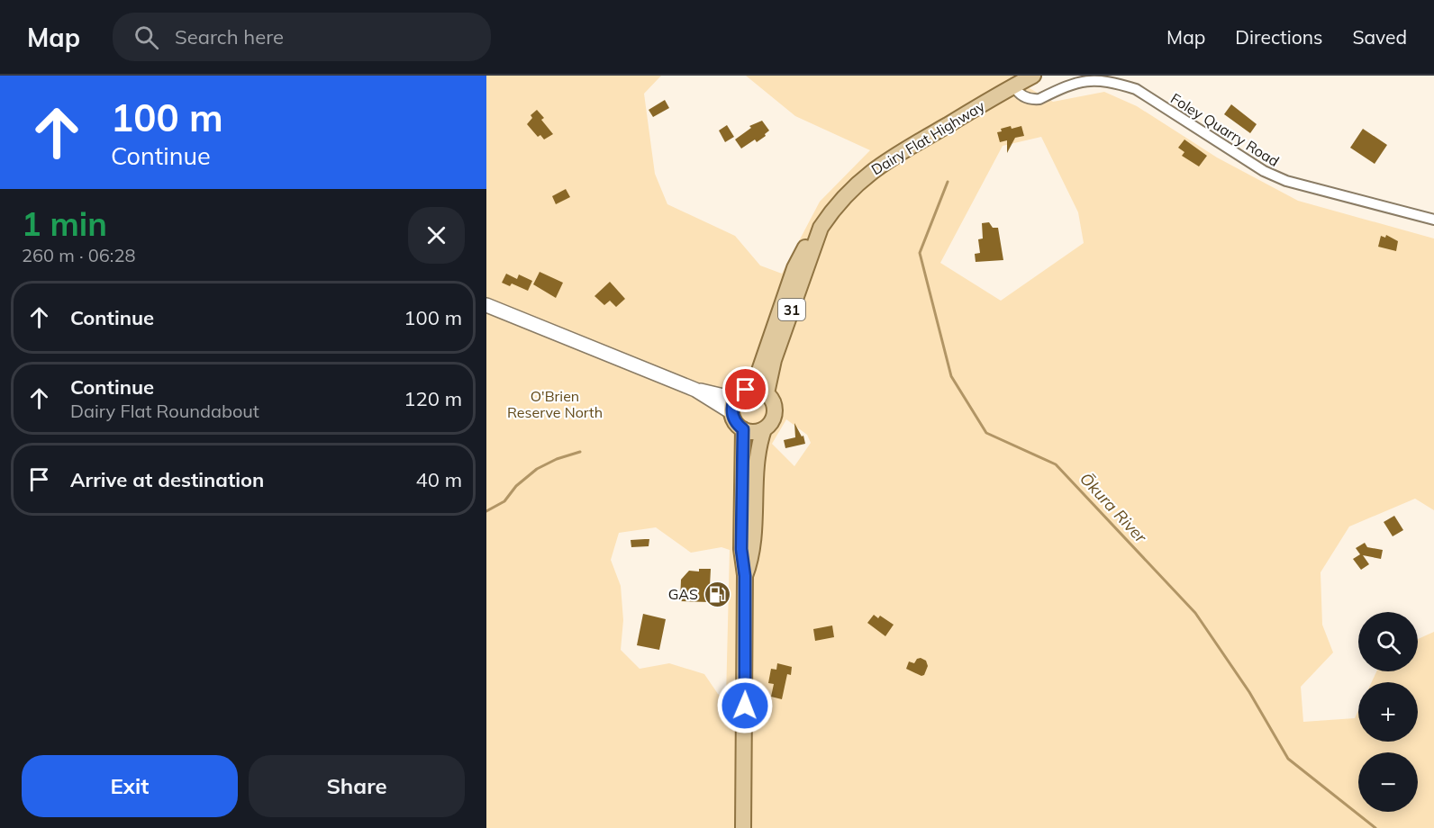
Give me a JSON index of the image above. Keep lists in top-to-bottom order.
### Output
{
  "streets": {
    "main road": ["Dairy Flat Highway"],
    "street": ["Foley Quarry Road"]
  },
  "crossings": [
    ["Foley Quarry Road", "Dairy Flat Highway"]
  ],
  "water": ["Ōkura River"],
  "parks": ["O'Brien Reserve North"],
  "places": {
    "fuel station": ["GAS"]
  },
  "page": {
    "header": "Map",
    "search": "Search here",
    "nav": ["Map", "Directions", "Saved"],
    "turn": ["100 m", "Continue"],
    "heading": ["1 min", "260 m · 06:28"],
    "list": [
      {
        "name": "Continue",
        "value": "100 m"
      },
      {
        "name": "Continue",
        "note": "Dairy Flat Roundabout",
        "value": "120 m"
      },
      {
        "name": "Arrive at destination",
        "value": "40 m"
      }
    ],
    "map_buttons": ["+", "−"],
    "buttons": ["Exit", "Share"]
  }
}
